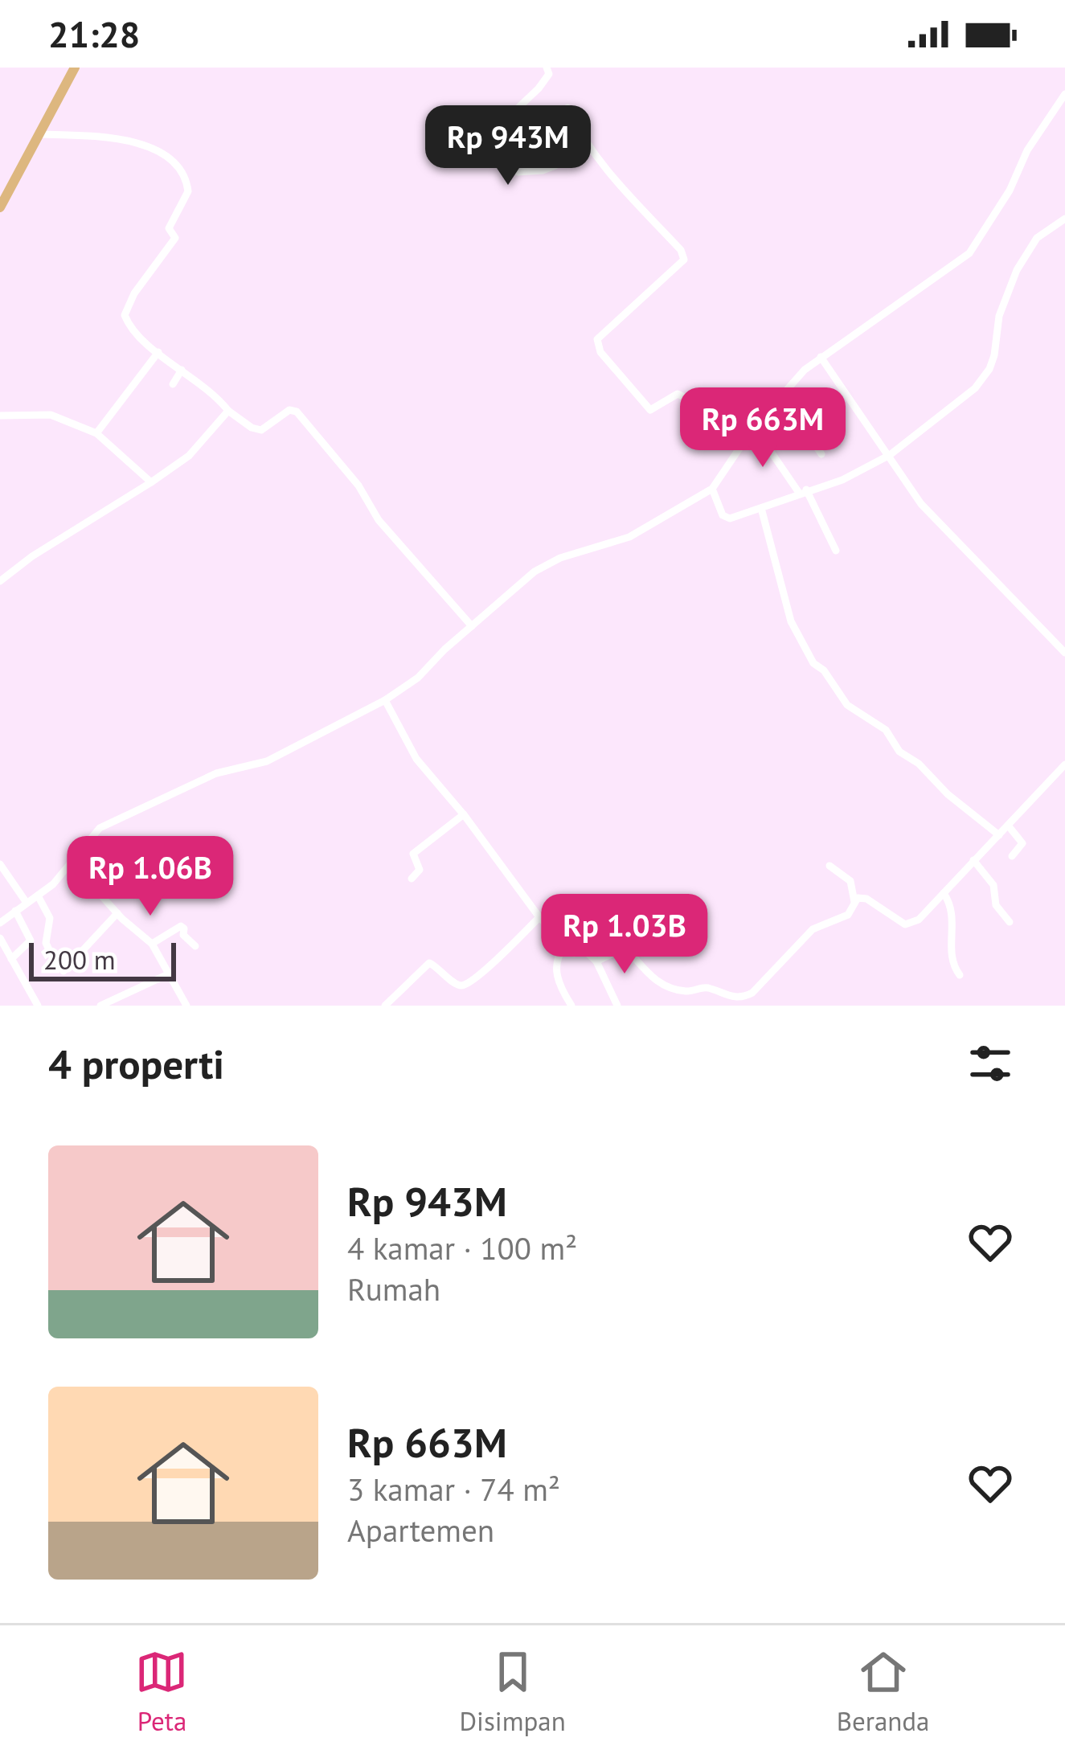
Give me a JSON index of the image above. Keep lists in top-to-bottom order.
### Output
{
  "scale_bar": "200 m",
  "page": {
    "status": "21:28",
    "price": [
      "Rp 943M",
      "Rp 663M",
      "Rp 1.06B",
      "Rp 1.03B"
    ],
    "scale": "200 m",
    "heading": "4 properti",
    "list": [
      {
        "name": "Rp 943M",
        "note": "4 kamar · 100 m² · Rumah"
      },
      {
        "name": "Rp 663M",
        "note": "3 kamar · 74 m² · Apartemen"
      }
    ],
    "tabs": ["Peta", "Disimpan", "Beranda"]
  }
}
